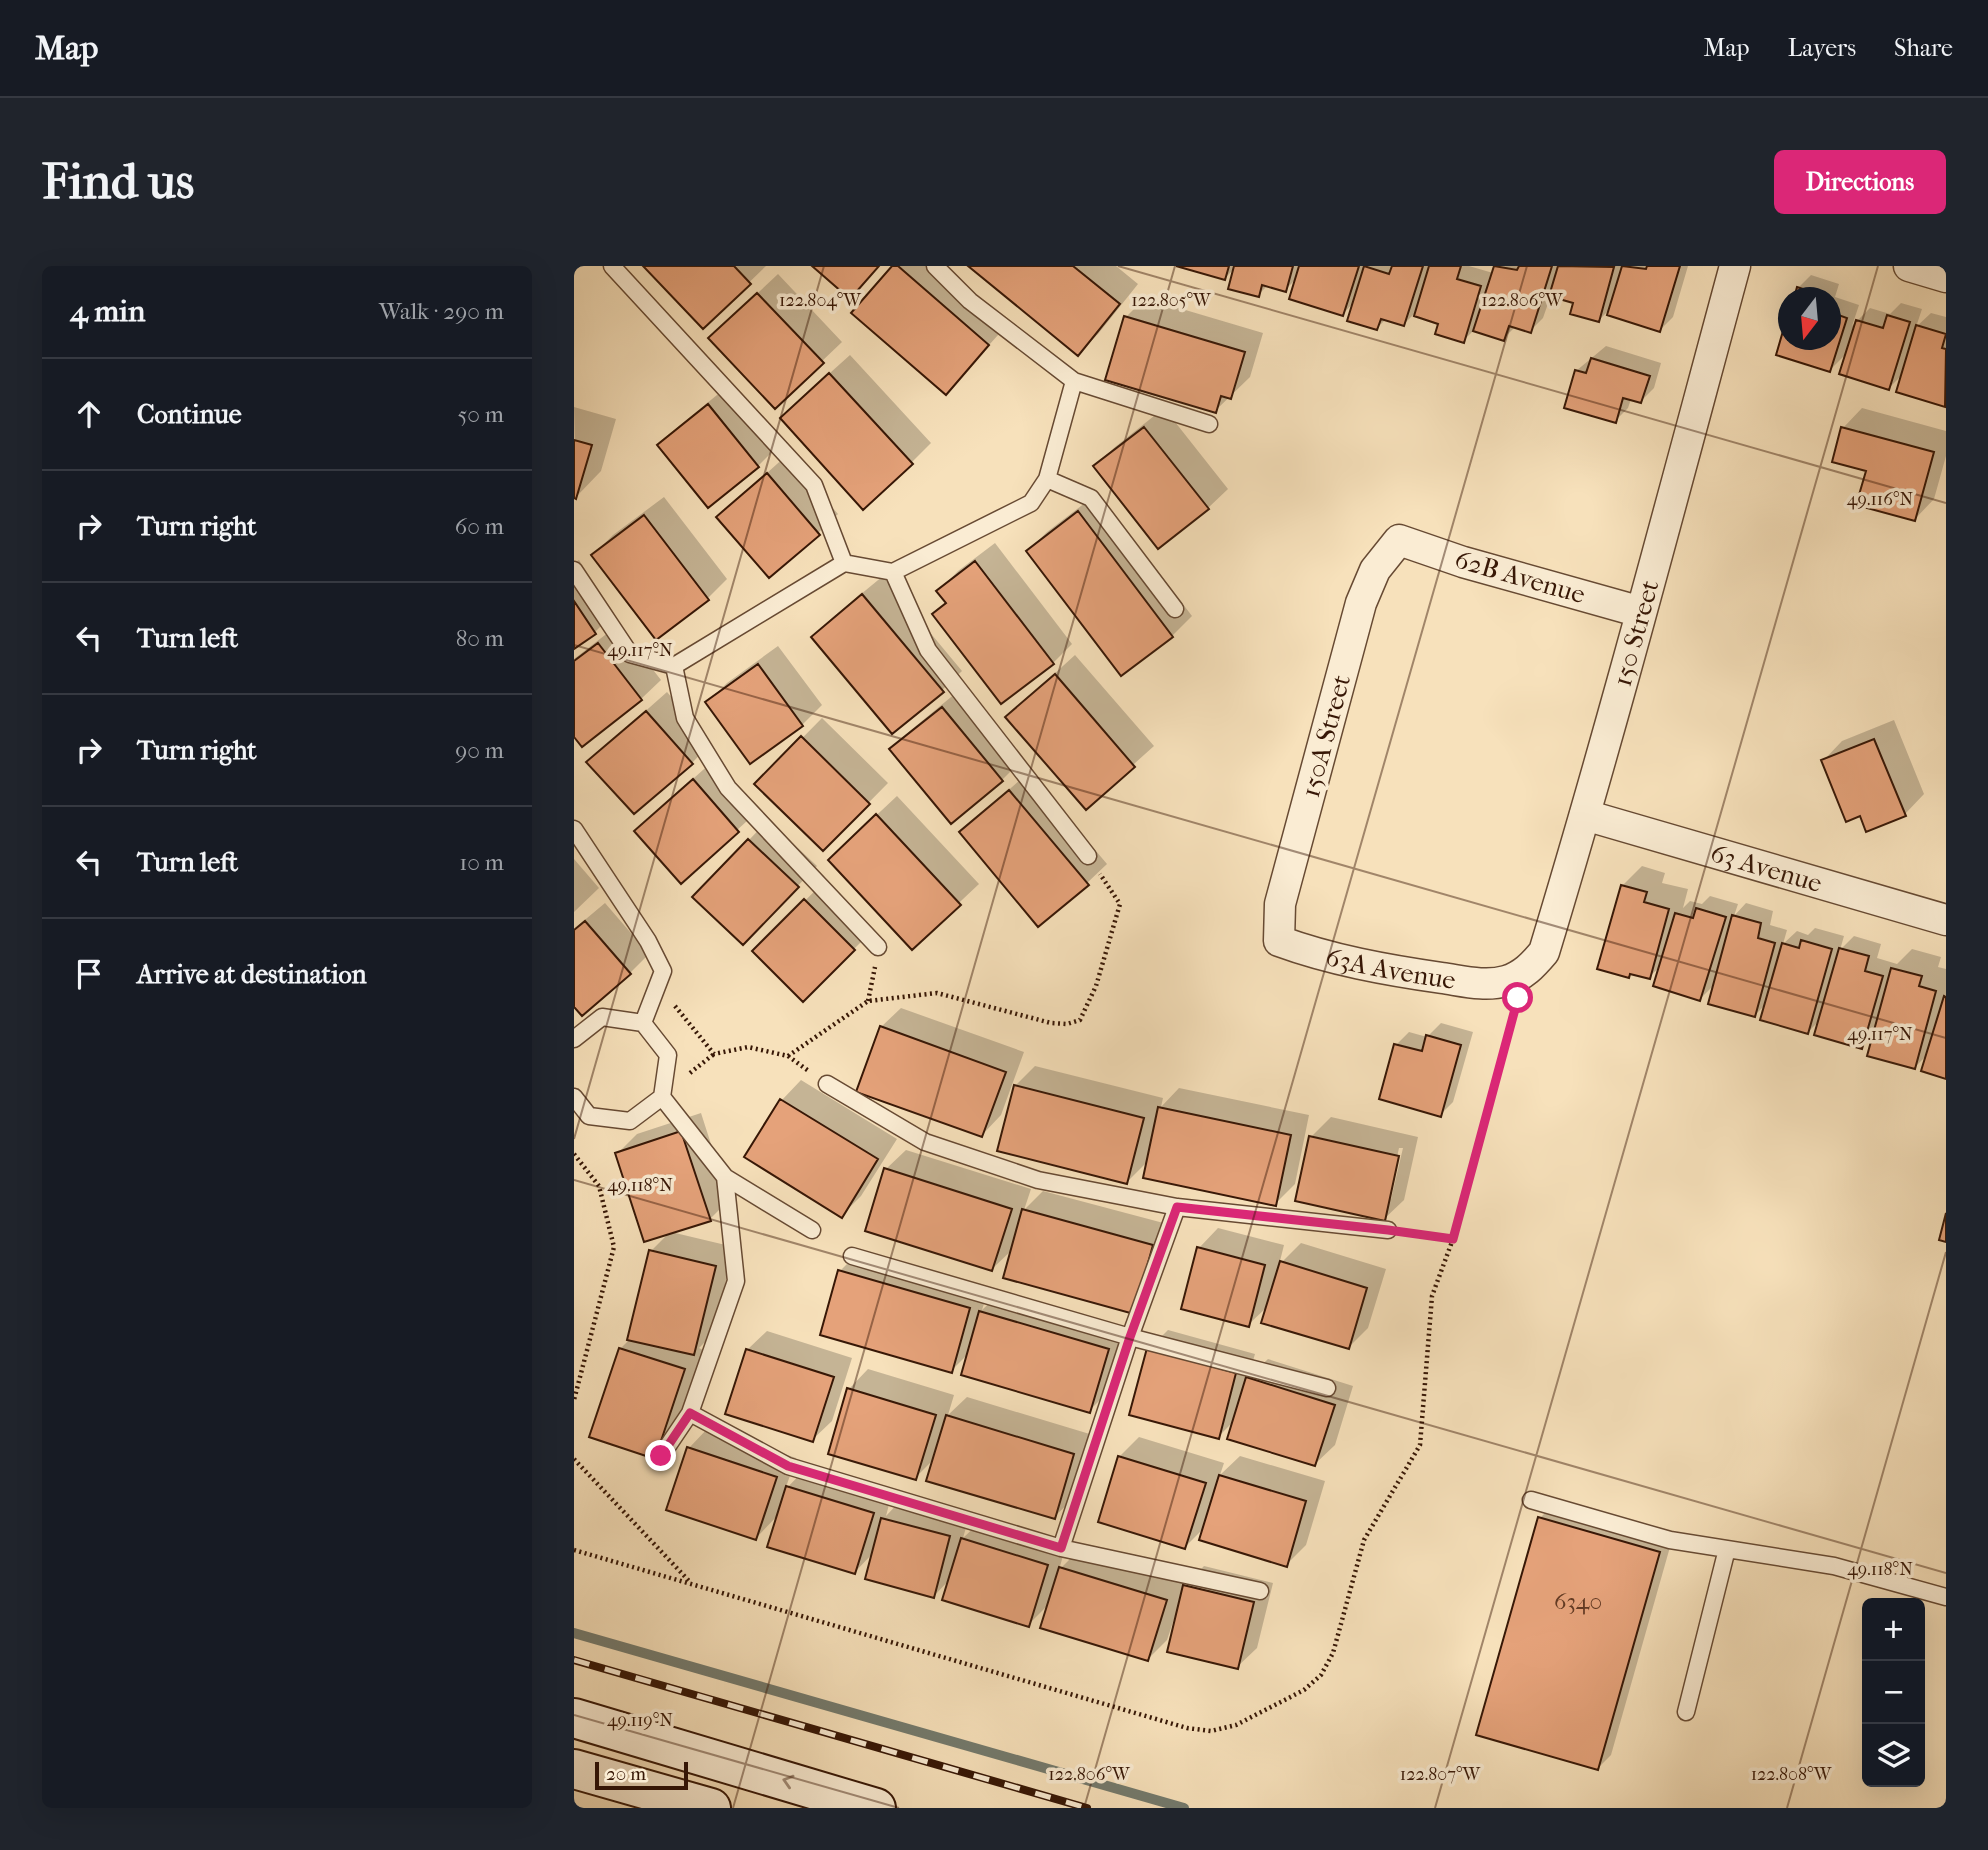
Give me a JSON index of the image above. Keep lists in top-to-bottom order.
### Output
{
  "streets": {
    "street": [
      "62B Avenue",
      "150 Street",
      "150A Street",
      "63 Avenue",
      "63A Avenue"
    ]
  },
  "crossings": [
    ["62B Avenue", "150 Street"],
    ["62B Avenue", "150A Street"],
    ["150 Street", "63 Avenue"],
    ["150 Street", "63A Avenue"],
    ["150A Street", "63A Avenue"]
  ],
  "house_numbers": ["6340"],
  "scale_bar": "20 m",
  "north": "bottom",
  "page": {
    "header": "Map",
    "nav": ["Map", "Layers", "Share"],
    "buttons": "Directions",
    "title": "Find us",
    "heading": ["4 min", "Walk · 290 m"],
    "list": [
      ["Continue", "50 m"],
      ["Turn right", "60 m"],
      ["Turn left", "80 m"],
      ["Turn right", "90 m"],
      ["Turn left", "10 m"],
      "Arrive at destination"
    ],
    "map_buttons": ["+", "−"],
    "scale": "20 m"
  },
  "coordinates": [
    "122.804°W",
    "122.805°W",
    "122.806°W",
    "49.116°N",
    "49.117°N",
    "49.118°N",
    "49.119°N",
    "122.807°W",
    "122.808°W"
  ]
}
